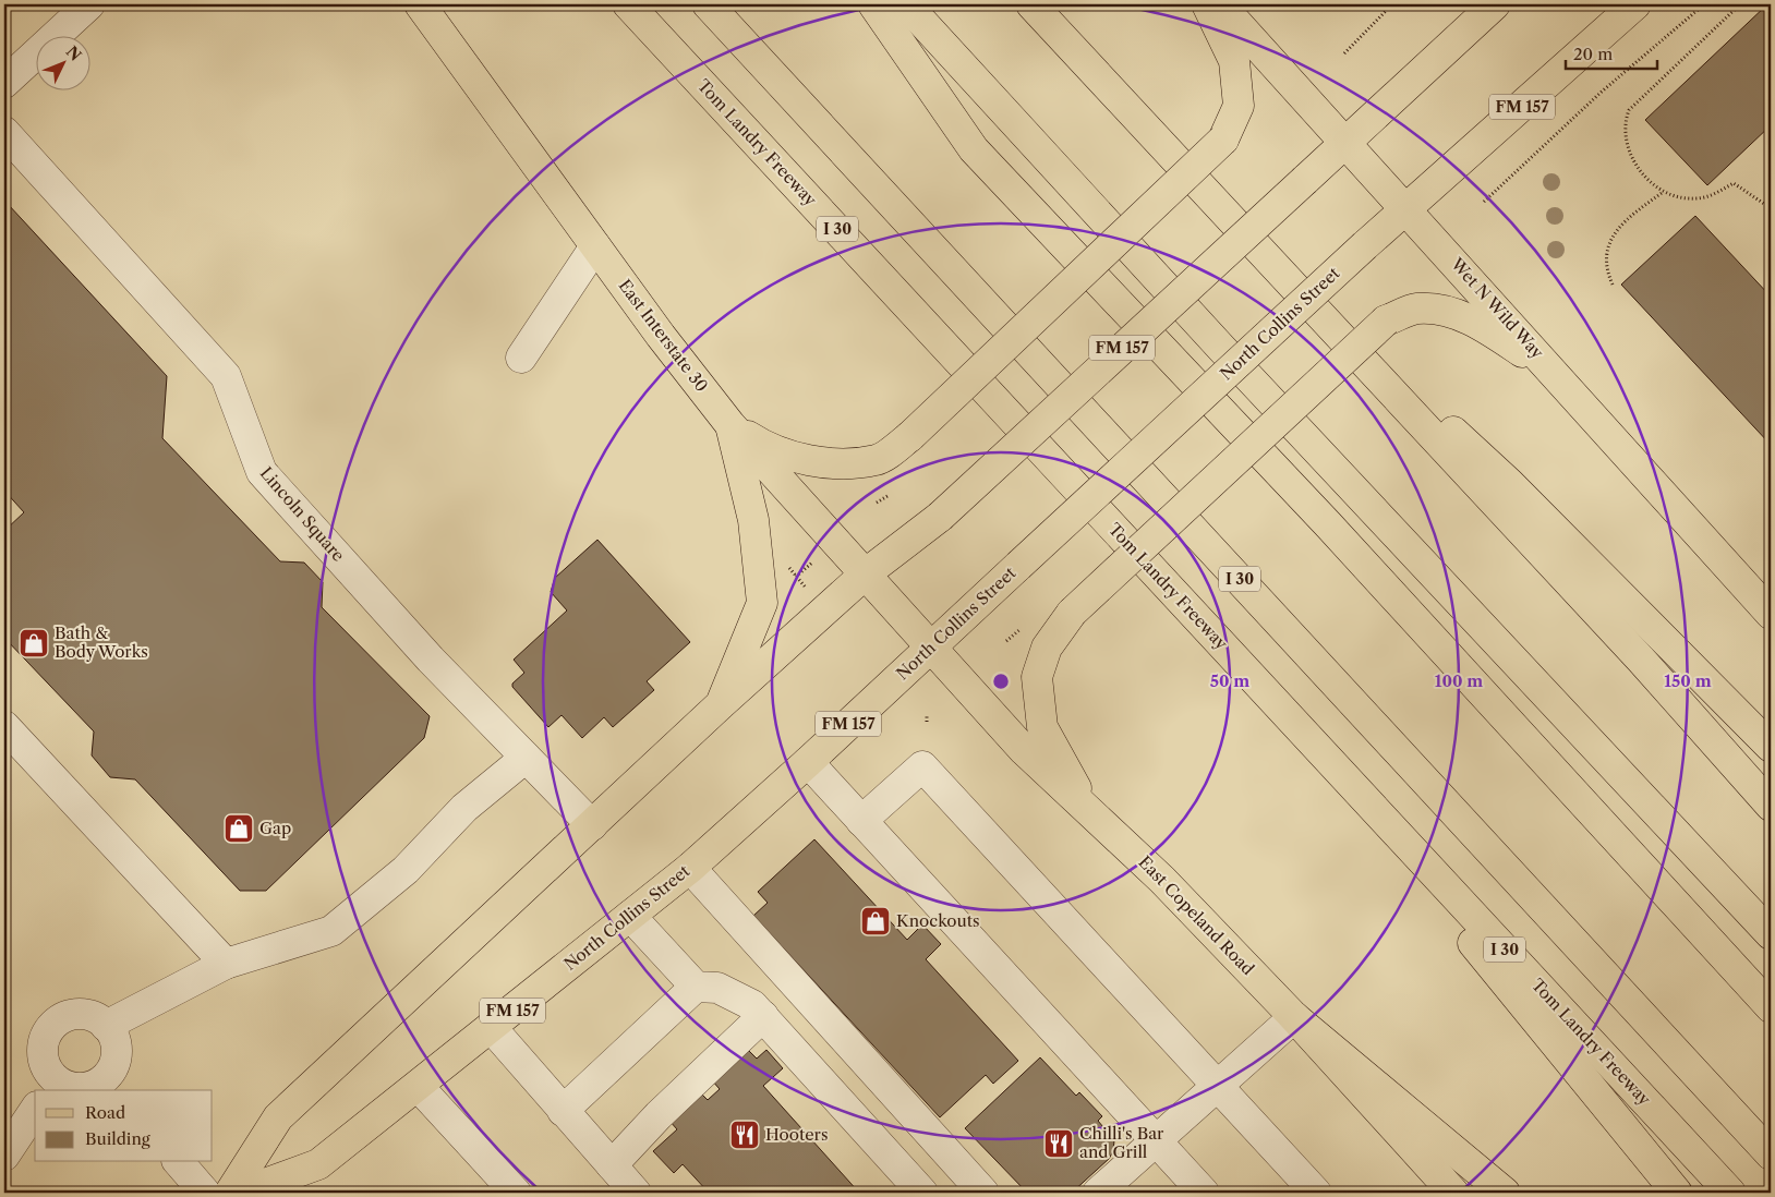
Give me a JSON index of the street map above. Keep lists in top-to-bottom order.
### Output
{
  "streets": {
    "main road": [
      "FM 157",
      "Tom Landry Freeway",
      "I 30",
      "Wet N Wild Way",
      "North Collins Street",
      "East Interstate 30",
      "East Copeland Road"
    ],
    "street": ["Lincoln Square"]
  },
  "crossings": [
    ["FM 157", "Wet N Wild Way"],
    ["FM 157", "East Interstate 30"],
    ["FM 157", "Lincoln Square"],
    ["Wet N Wild Way", "North Collins Street"],
    ["North Collins Street", "East Interstate 30"],
    ["North Collins Street", "East Copeland Road"],
    ["East Interstate 30", "East Copeland Road"]
  ],
  "places": {
    "shop": ["Bath & Body Works", "Gap", "Knockouts"],
    "restaurant": ["Hooters", "Chilli's Bar and Grill"]
  },
  "legend": ["Road", "Building"],
  "scale_bar": "20 m",
  "north": "top right",
  "rings": ["50 m", "100 m", "150 m"]
}
